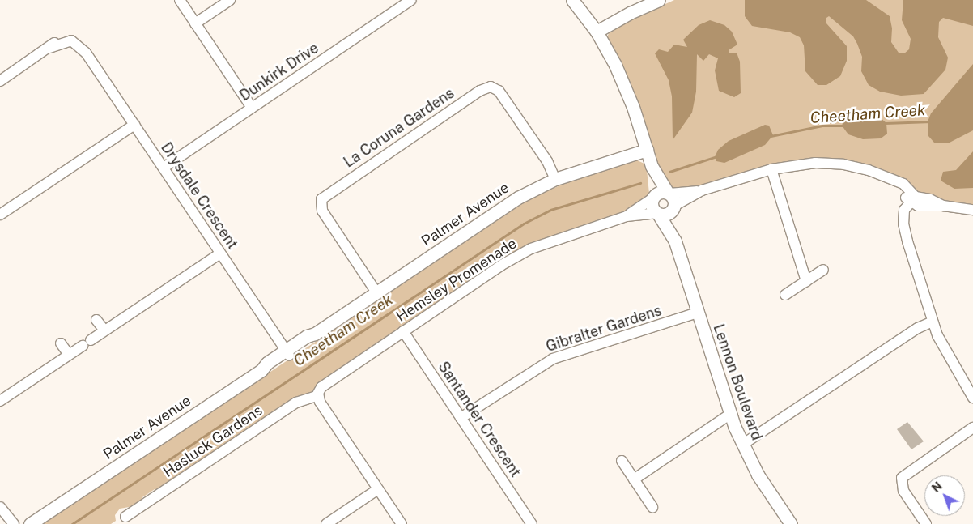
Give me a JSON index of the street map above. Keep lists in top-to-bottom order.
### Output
{
  "streets": {
    "street": [
      "Dunkirk Drive",
      "La Coruna Gardens",
      "Drysdale Crescent",
      "Palmer Avenue",
      "Hemsley Promenade",
      "Gibralter Gardens",
      "Lennon Boulevard",
      "Santander Crescent",
      "Hasluck Gardens"
    ]
  },
  "crossings": [
    ["Dunkirk Drive", "Drysdale Crescent"],
    ["La Coruna Gardens", "Palmer Avenue"],
    ["Drysdale Crescent", "Palmer Avenue"],
    ["Hemsley Promenade", "Lennon Boulevard"],
    ["Hemsley Promenade", "Santander Crescent"],
    ["Hemsley Promenade", "Hasluck Gardens"],
    ["Gibralter Gardens", "Lennon Boulevard"],
    ["Gibralter Gardens", "Santander Crescent"]
  ],
  "water": ["Cheetham Creek"],
  "north": "top left"
}
